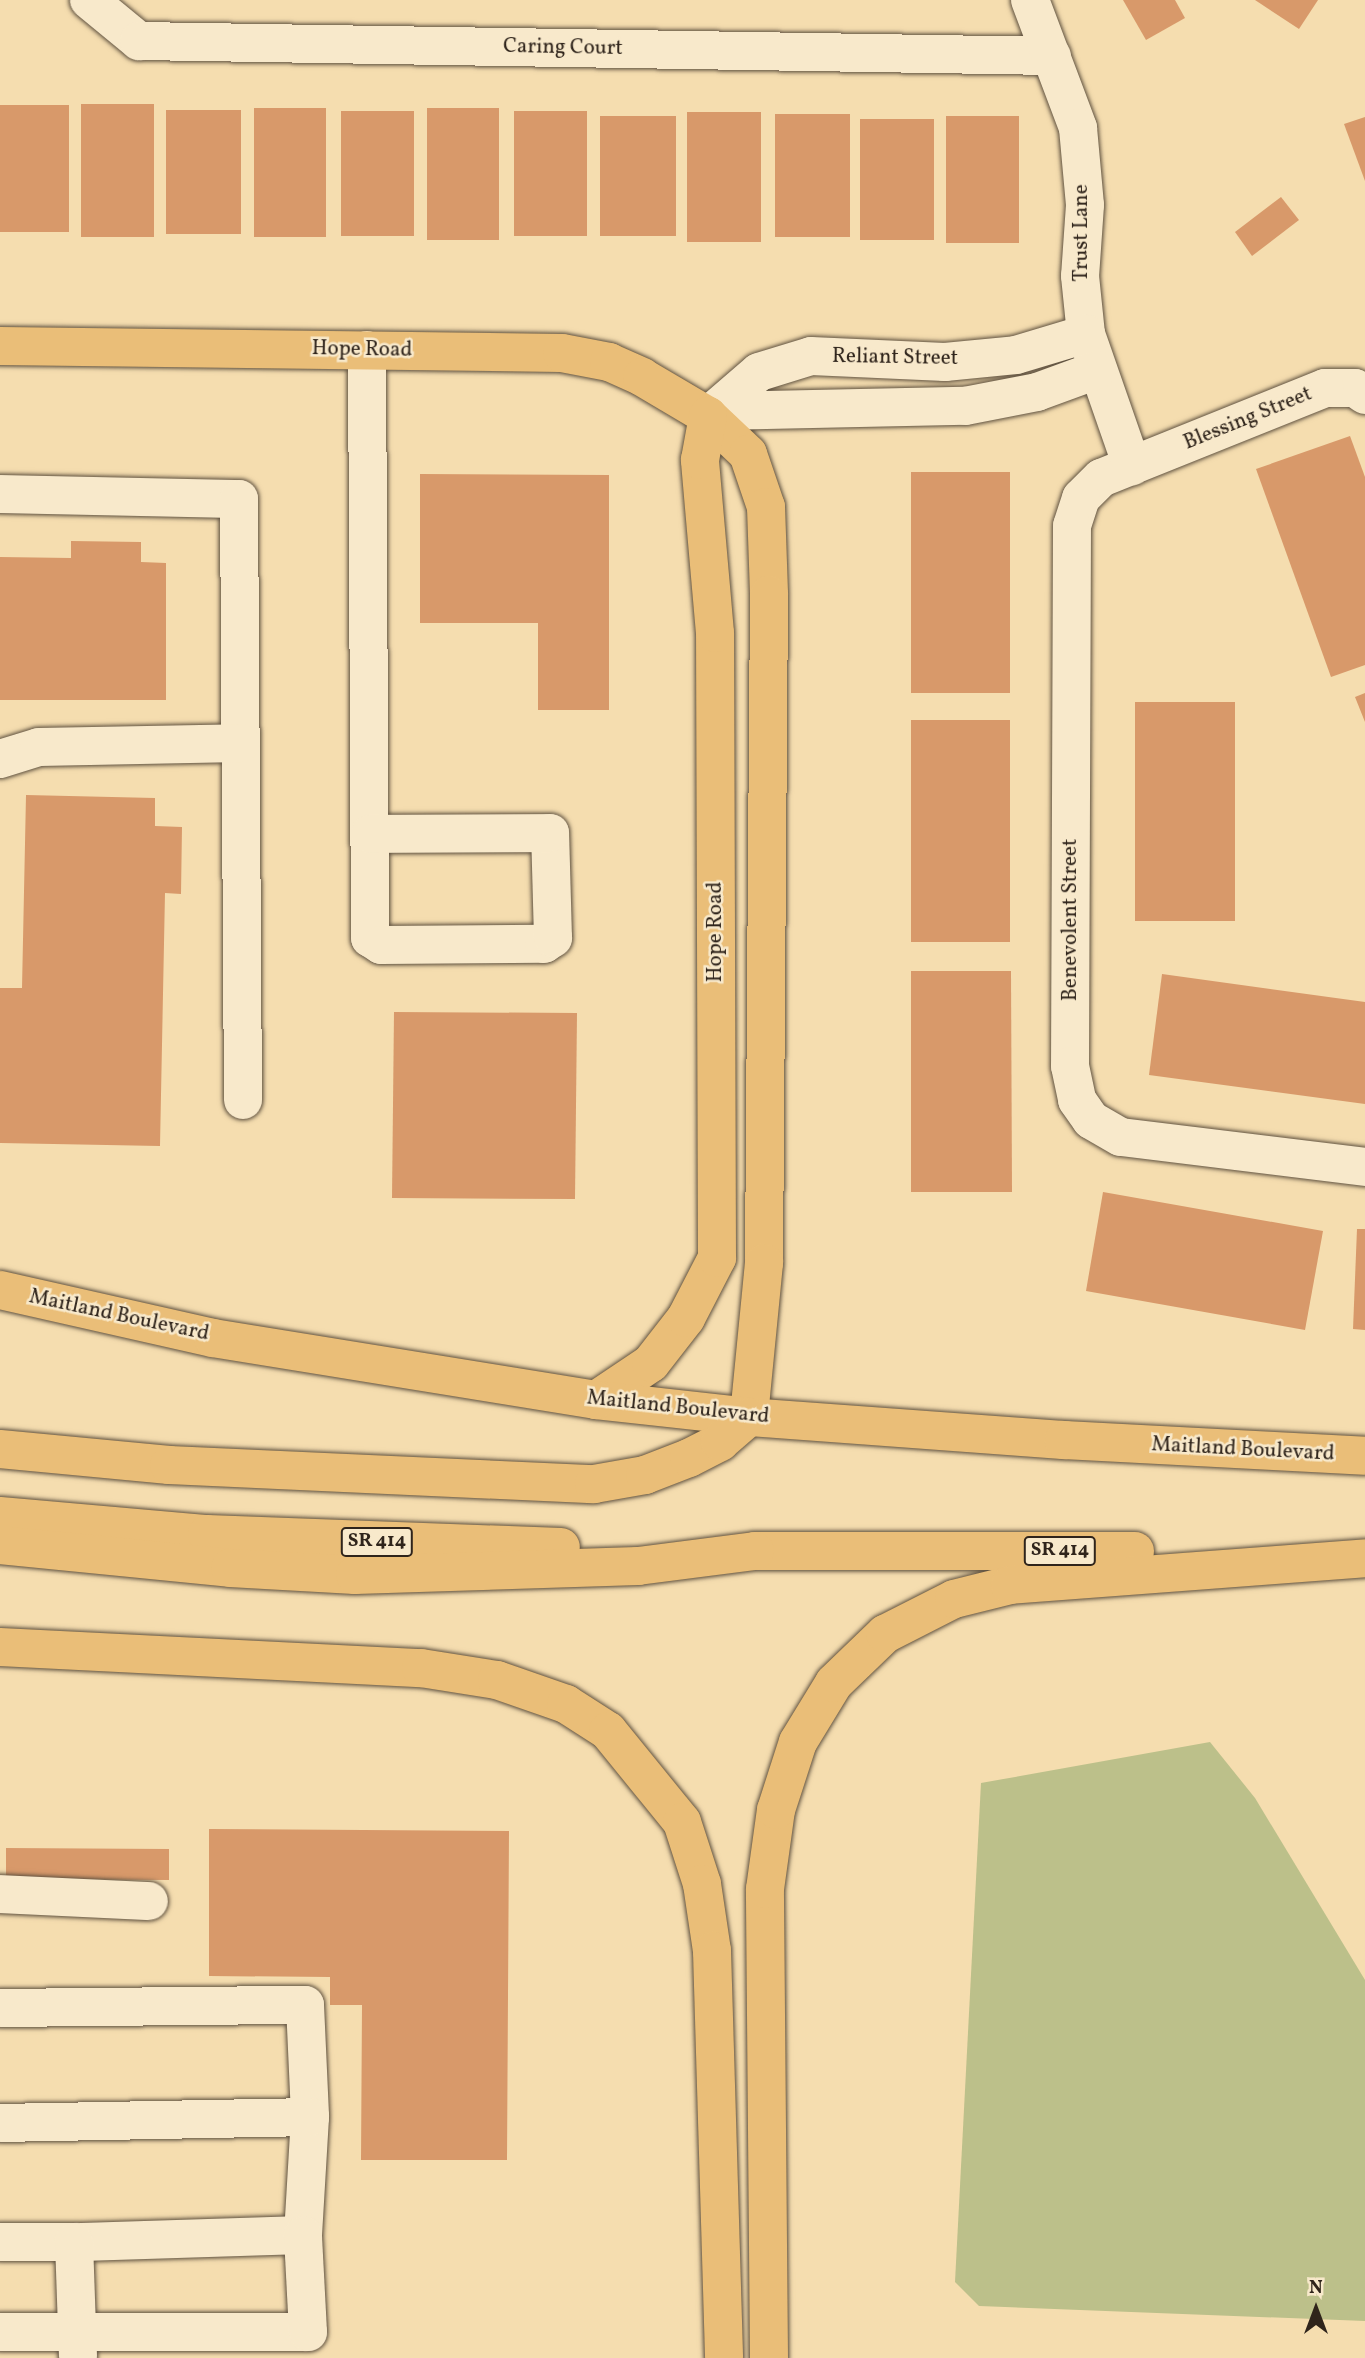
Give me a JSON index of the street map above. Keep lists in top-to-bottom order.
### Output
{
  "streets": {
    "main road": ["Hope Road", "Maitland Boulevard", "SR 414"],
    "street": [
      "Caring Court",
      "Trust Lane",
      "Reliant Street",
      "Blessing Street",
      "Benevolent Street"
    ]
  },
  "crossings": [
    ["Caring Court", "Trust Lane"],
    ["Trust Lane", "Reliant Street"],
    ["Trust Lane", "Blessing Street"],
    ["Trust Lane", "Benevolent Street"],
    ["Hope Road", "Reliant Street"],
    ["Hope Road", "Maitland Boulevard"],
    ["Blessing Street", "Benevolent Street"]
  ],
  "north": "top"
}
